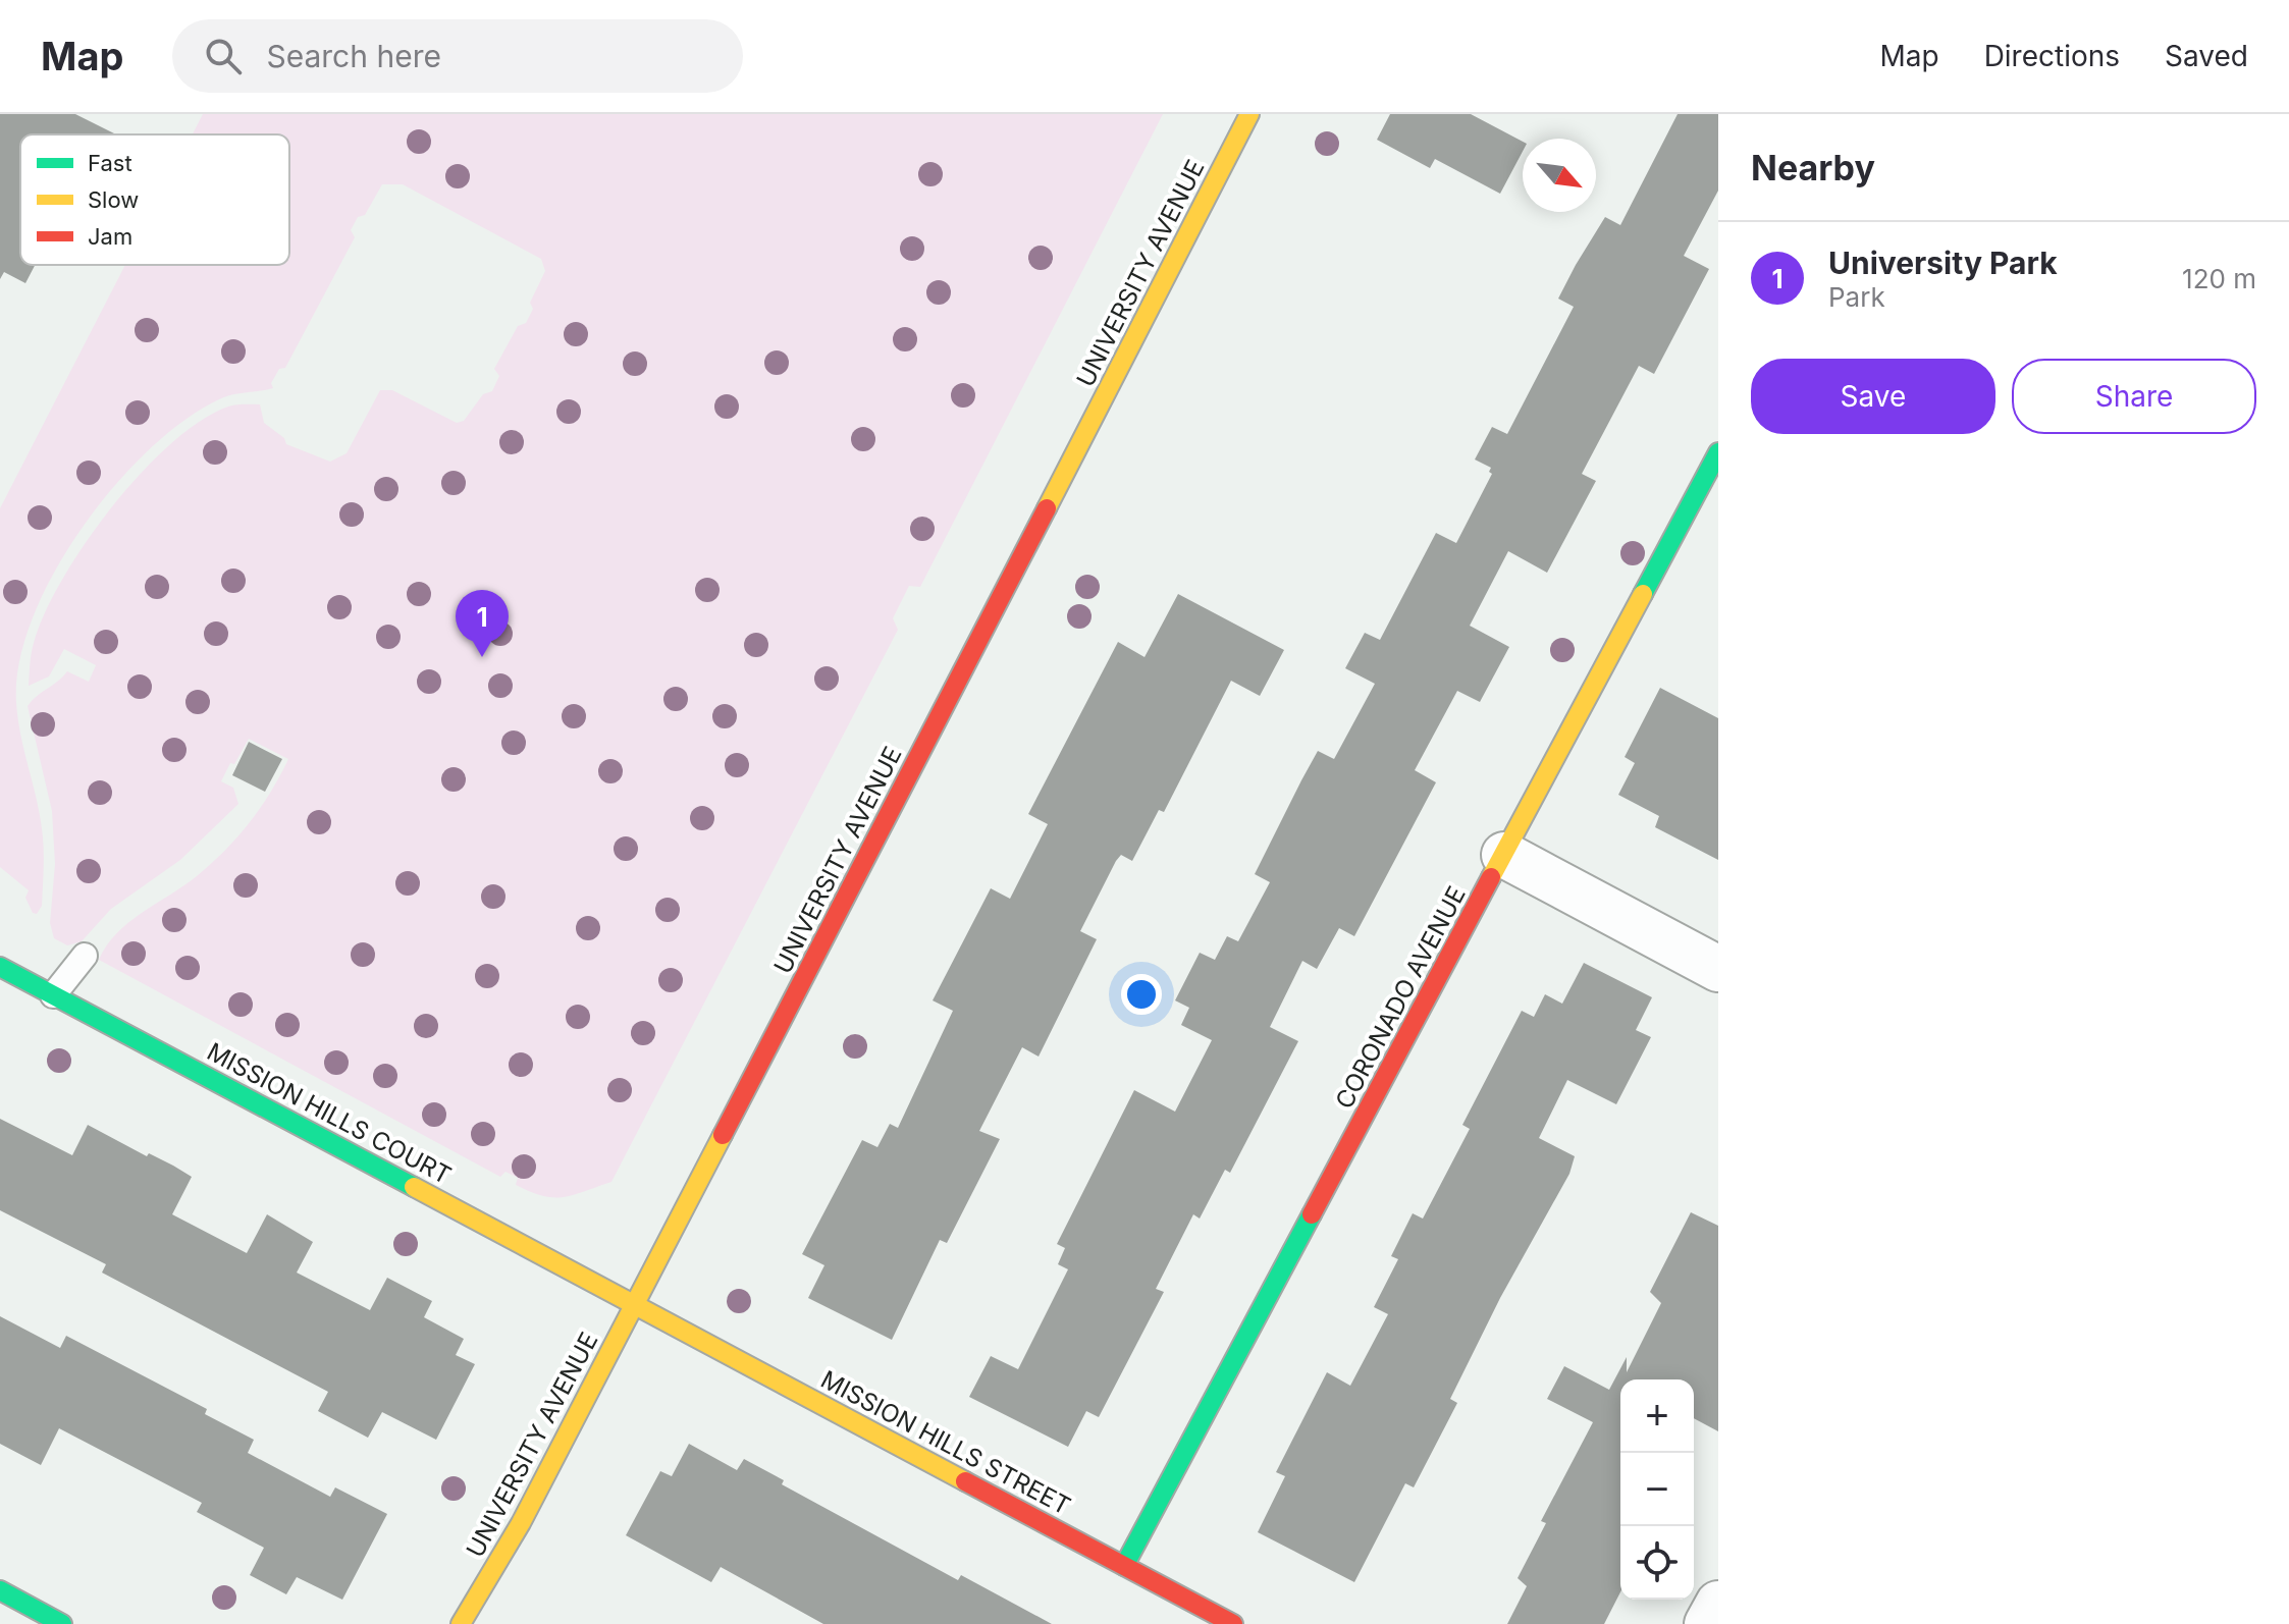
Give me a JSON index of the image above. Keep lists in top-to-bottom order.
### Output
{
  "streets": {
    "street": [
      "UNIVERSITY AVENUE",
      "CORONADO AVENUE",
      "MISSION HILLS COURT",
      "MISSION HILLS STREET"
    ]
  },
  "crossings": [
    ["UNIVERSITY AVENUE", "MISSION HILLS COURT"],
    ["UNIVERSITY AVENUE", "MISSION HILLS STREET"],
    ["CORONADO AVENUE", "MISSION HILLS STREET"],
    ["MISSION HILLS COURT", "MISSION HILLS STREET"]
  ],
  "legend": ["Fast", "Slow", "Jam"],
  "north": "bottom right",
  "page": {
    "header": "Map",
    "search": "Search here",
    "nav": ["Map", "Directions", "Saved"],
    "heading": "Nearby",
    "list": [
      {
        "mark": "1",
        "name": "University Park",
        "note": "Park",
        "value": "120 m"
      }
    ],
    "buttons": ["Save", "Share"],
    "pins": "1",
    "map_buttons": ["+", "−"]
  }
}
